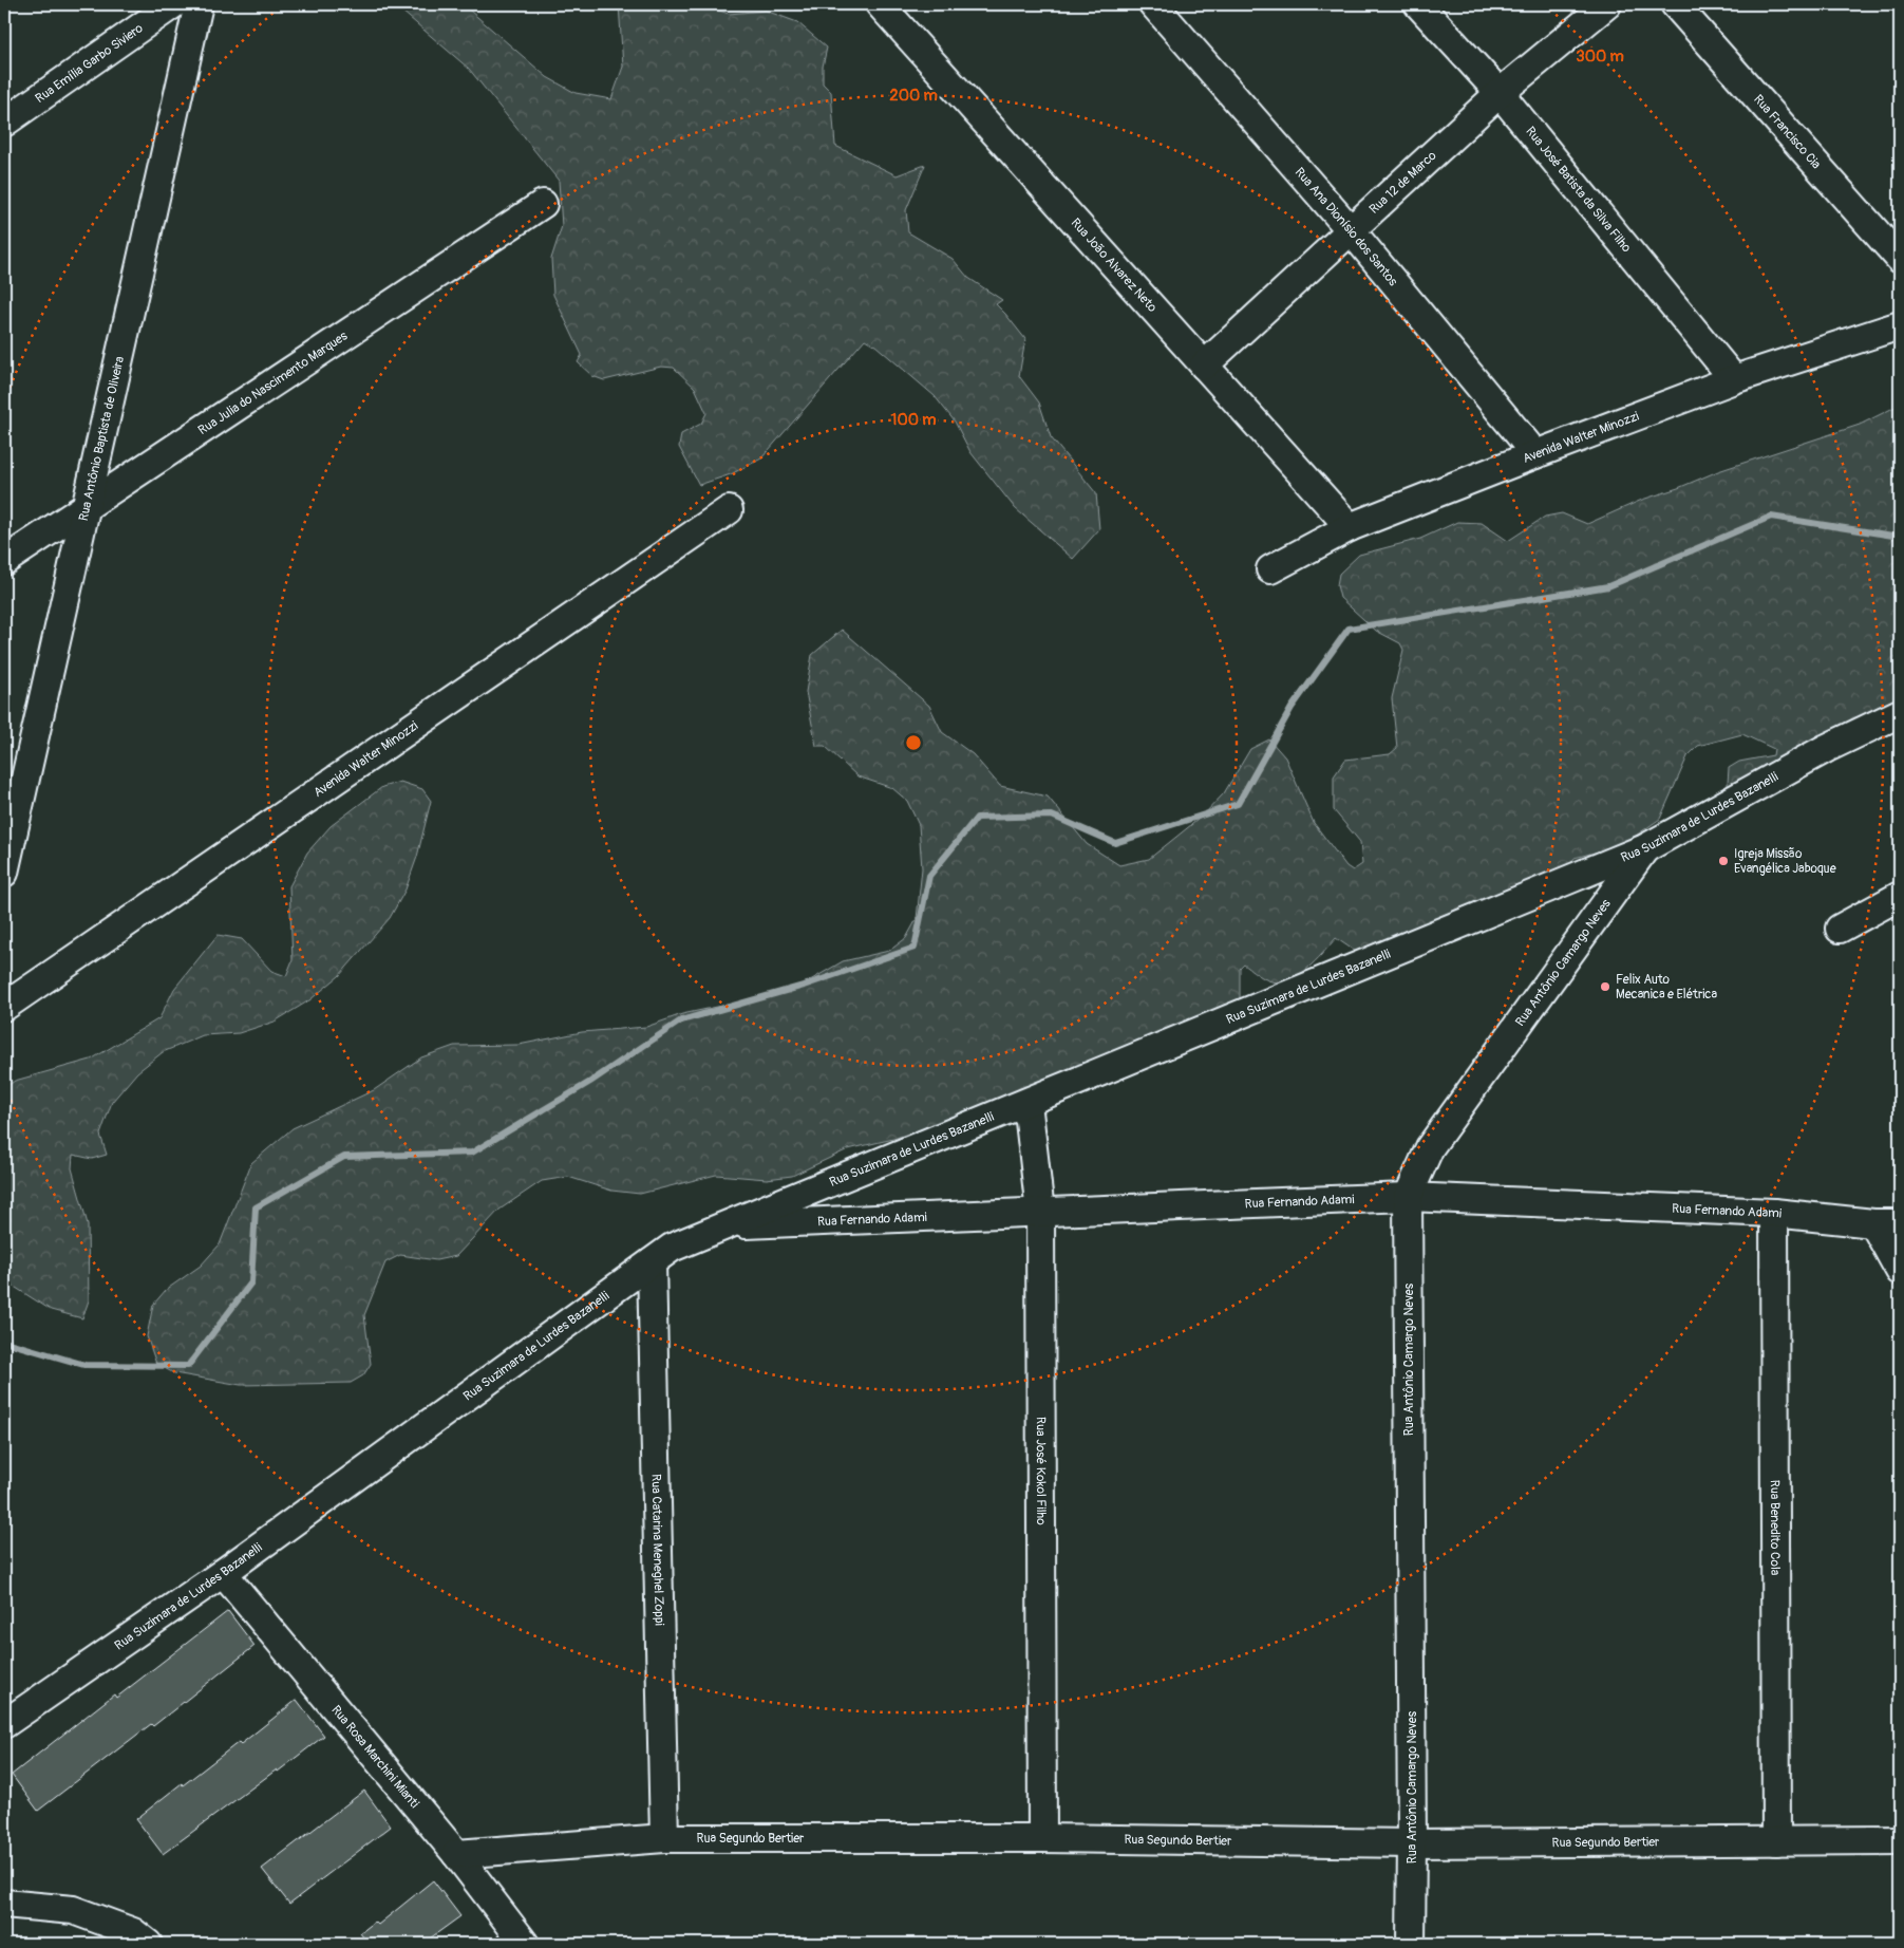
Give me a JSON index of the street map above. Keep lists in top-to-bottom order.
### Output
{
  "streets": {
    "street": [
      "Rua Emília Garbo Siviero",
      "Rua Francisco Cia",
      "Rua 12 de Marco",
      "Rua José Batista da Silva Filho",
      "Rua Ana Dionísio dos Santos",
      "Rua João Alvarez Neto",
      "Rua Julia do Nascimento Marques",
      "Avenida Walter Minozzi",
      "Rua Antônio Baptista de Oliveira",
      "Rua Suzimara de Lurdes Bazanelli",
      "Rua Antônio Camargo Neves",
      "Rua Fernando Adami",
      "Rua José Kokol Filho",
      "Rua Benedito Cola",
      "Rua Catarina Meneghel Zoppi",
      "Rua Rosa Marchini Mianti",
      "Rua Segundo Bertier"
    ]
  },
  "crossings": [
    ["Rua 12 de Marco", "Rua José Batista da Silva Filho"],
    ["Rua 12 de Marco", "Rua Ana Dionísio dos Santos"],
    ["Rua 12 de Marco", "Rua João Alvarez Neto"],
    ["Rua José Batista da Silva Filho", "Avenida Walter Minozzi"],
    ["Rua Ana Dionísio dos Santos", "Avenida Walter Minozzi"],
    ["Rua João Alvarez Neto", "Avenida Walter Minozzi"],
    ["Rua Julia do Nascimento Marques", "Rua Antônio Baptista de Oliveira"],
    ["Rua Suzimara de Lurdes Bazanelli", "Rua Antônio Camargo Neves"],
    ["Rua Suzimara de Lurdes Bazanelli", "Rua Fernando Adami"],
    ["Rua Suzimara de Lurdes Bazanelli", "Rua José Kokol Filho"],
    ["Rua Suzimara de Lurdes Bazanelli", "Rua Catarina Meneghel Zoppi"],
    ["Rua Suzimara de Lurdes Bazanelli", "Rua Rosa Marchini Mianti"],
    ["Rua Antônio Camargo Neves", "Rua Fernando Adami"],
    ["Rua Antônio Camargo Neves", "Rua Segundo Bertier"],
    ["Rua Fernando Adami", "Rua José Kokol Filho"],
    ["Rua Fernando Adami", "Rua Benedito Cola"],
    ["Rua José Kokol Filho", "Rua Segundo Bertier"],
    ["Rua Benedito Cola", "Rua Segundo Bertier"],
    ["Rua Catarina Meneghel Zoppi", "Rua Segundo Bertier"],
    ["Rua Rosa Marchini Mianti", "Rua Segundo Bertier"]
  ],
  "places": ["Igreja Missão Evangélica Jaboque", "Felix Auto Mecanica e Elétrica"],
  "rings": ["300 m", "200 m", "100 m"]
}
